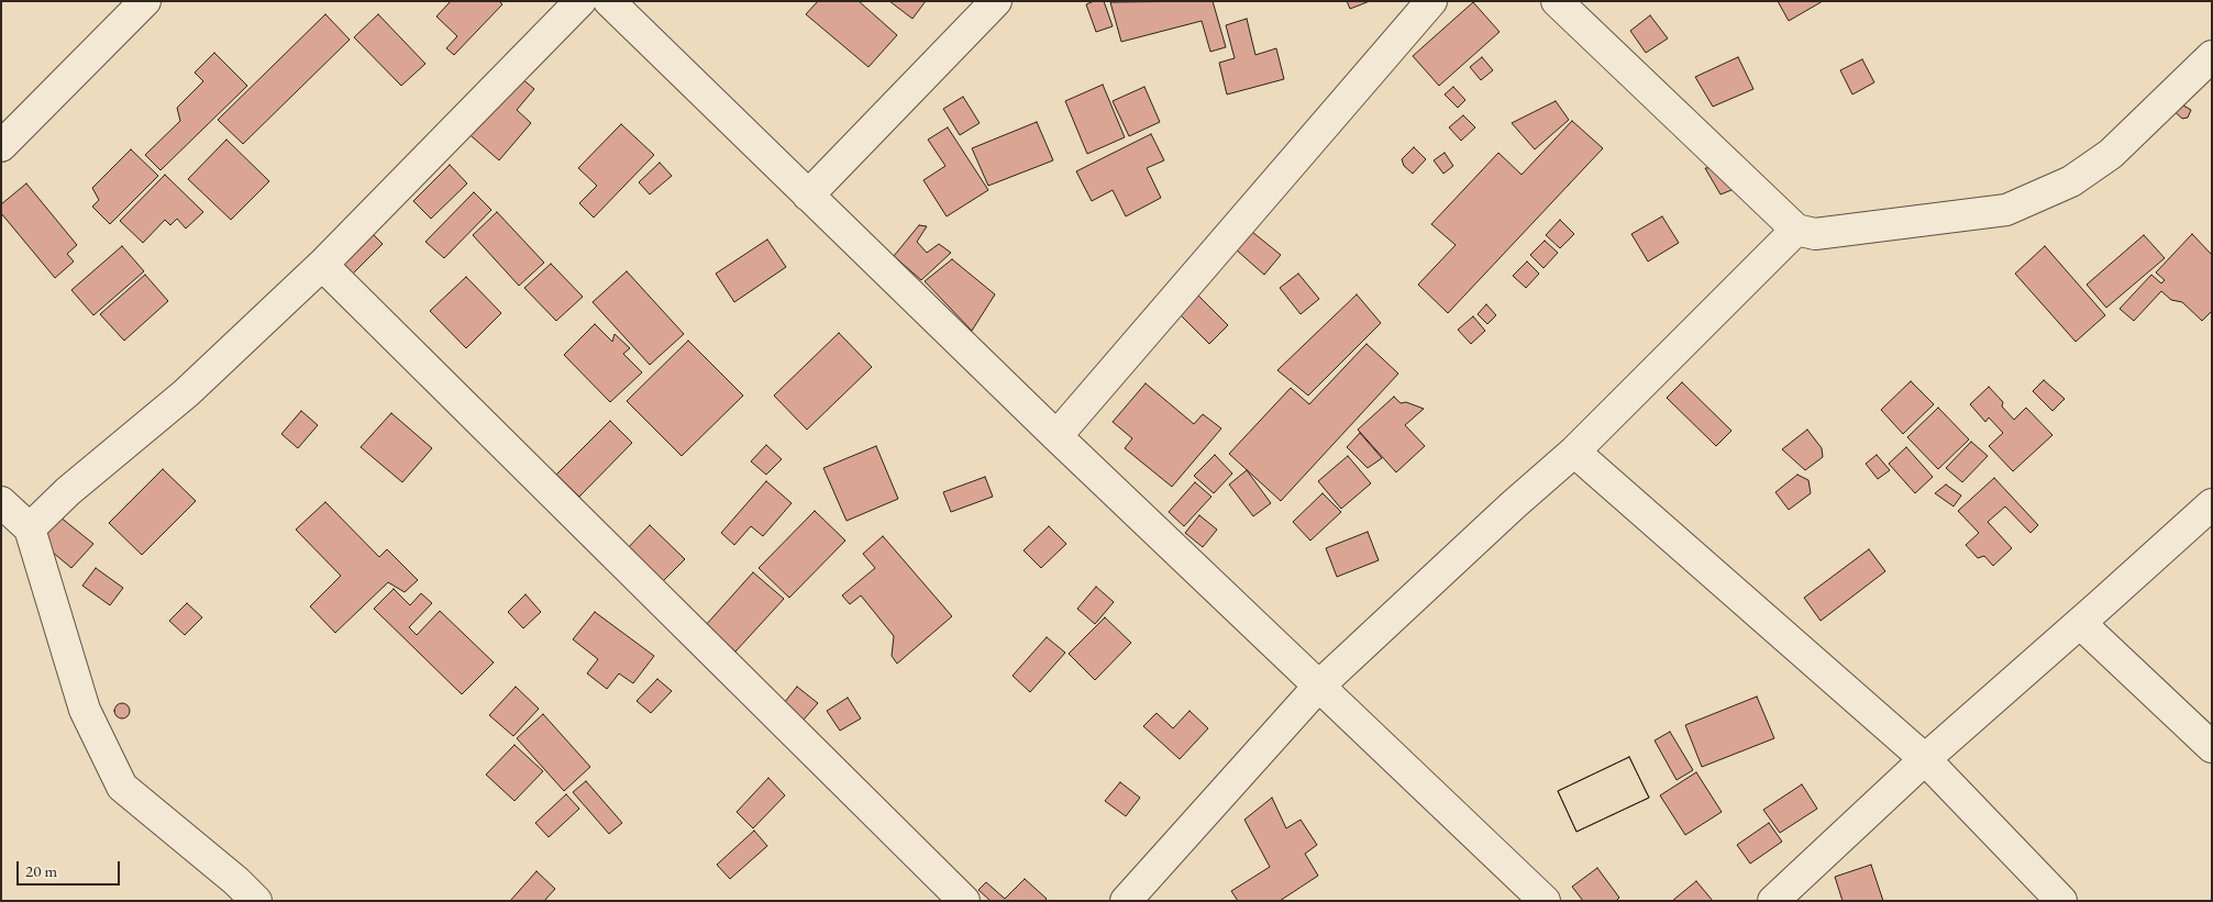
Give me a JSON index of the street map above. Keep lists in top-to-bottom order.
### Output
{
  "scale_bar": "20 m"
}
